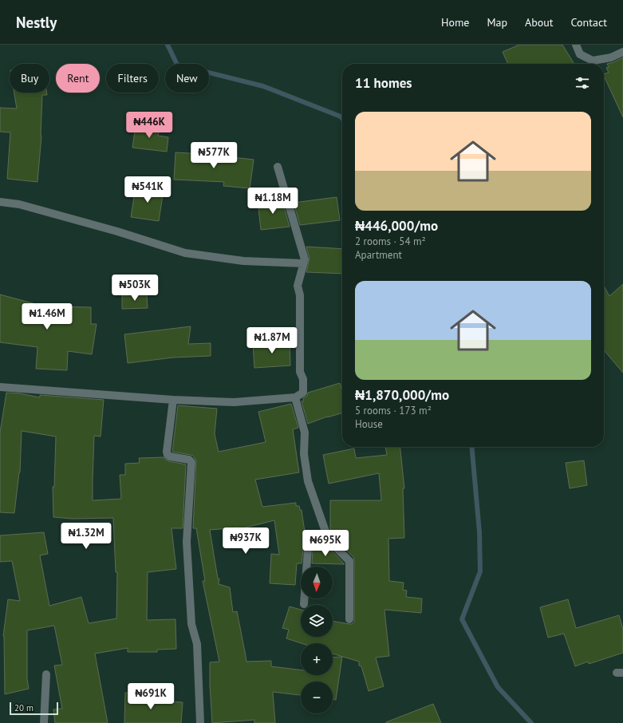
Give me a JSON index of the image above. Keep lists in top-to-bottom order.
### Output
{
  "scale_bar": "20 m",
  "north": "bottom",
  "page": {
    "header": "Nestly",
    "nav": [
      "Home",
      "Map",
      "About",
      "Contact"
    ],
    "chip": [
      "Buy",
      "Rent",
      "Filters",
      "New"
    ],
    "heading": "11 homes",
    "list": [
      {
        "name": "₦446,000/mo",
        "note": "2 rooms · 54 m² · Apartment"
      },
      {
        "name": "₦1,870,000/mo",
        "note": "5 rooms · 173 m² · House"
      }
    ],
    "price": [
      "₦446K",
      "₦577K",
      "₦541K",
      "₦1.18M",
      "₦503K",
      "₦1.46M",
      "₦1.87M",
      "₦1.32M",
      "₦937K",
      "₦695K",
      "₦691K"
    ],
    "map_buttons": ["+", "−"],
    "scale": "20 m"
  }
}
